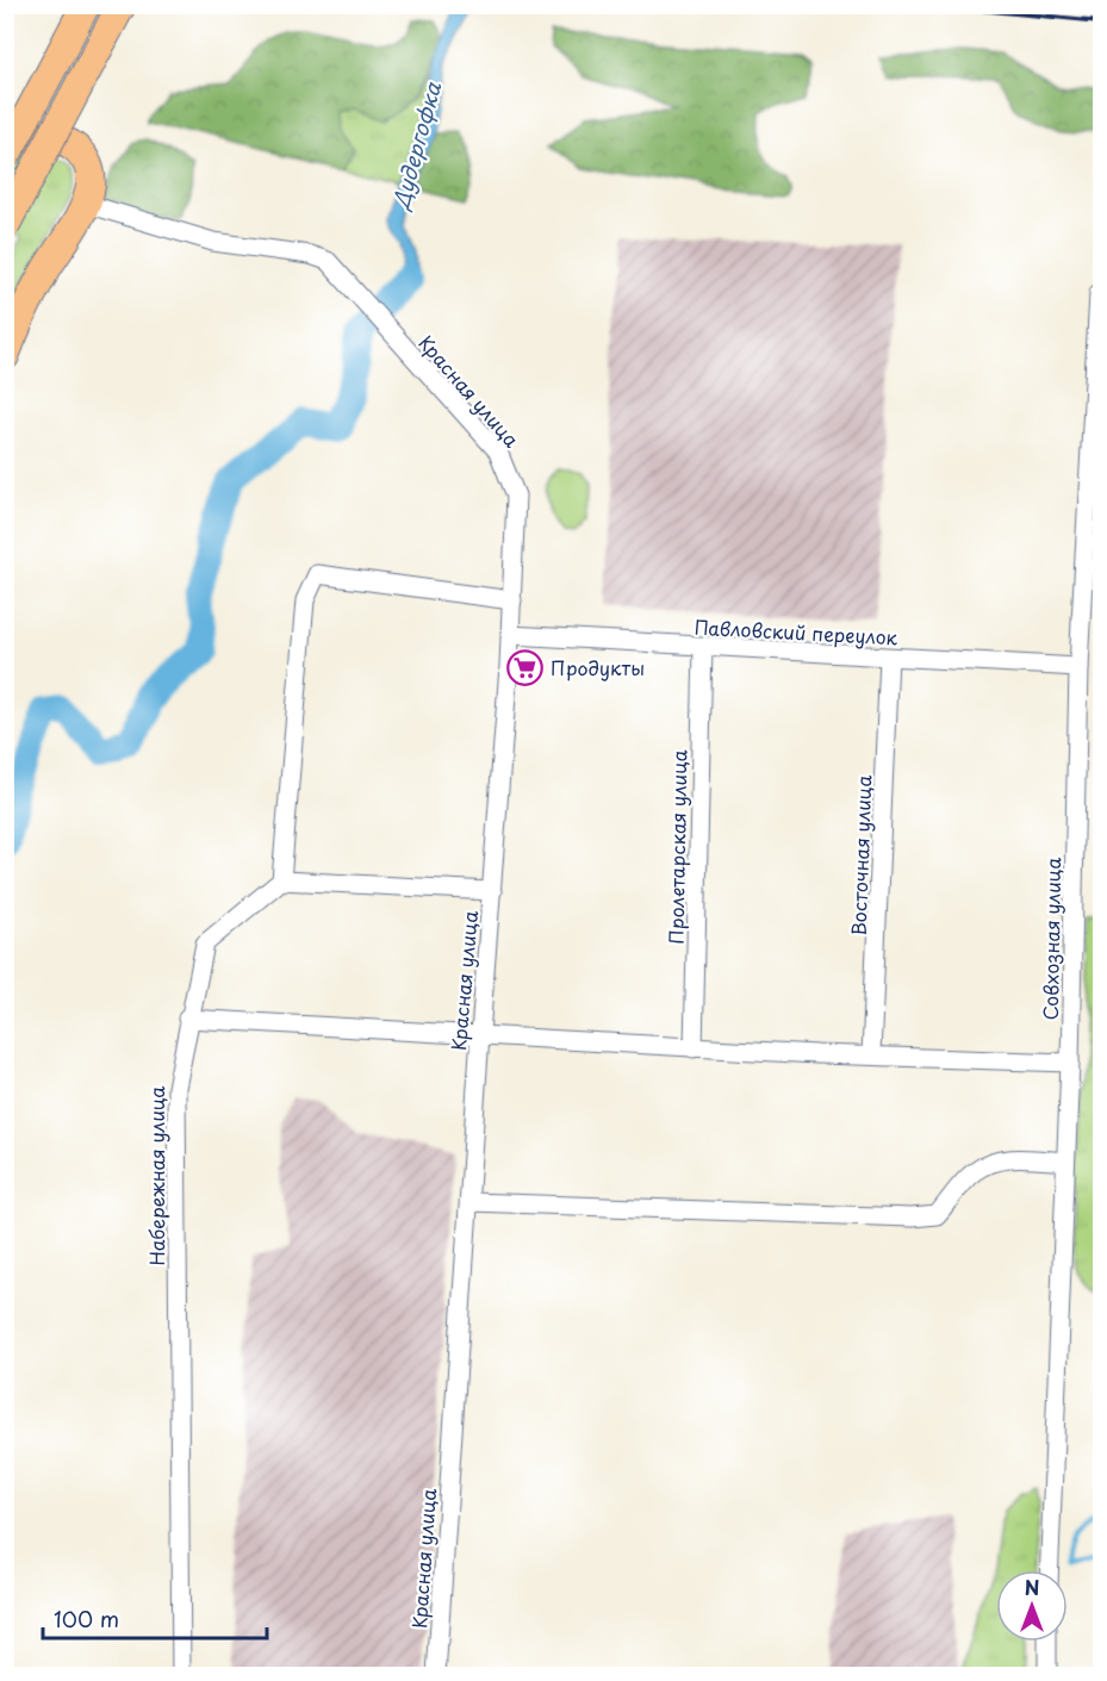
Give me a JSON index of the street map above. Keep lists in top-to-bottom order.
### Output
{
  "streets": {
    "street": [
      "Красная улица",
      "Павловский переулок",
      "Пролетарская улица",
      "Восточная улица",
      "Совхозная улица",
      "Набережная улица"
    ]
  },
  "crossings": [
    ["Красная улица", "Павловский переулок"],
    ["Павловский переулок", "Пролетарская улица"],
    ["Павловский переулок", "Восточная улица"],
    ["Павловский переулок", "Совхозная улица"]
  ],
  "water": ["Дудергофка"],
  "places": {
    "supermarket": ["Продукты"]
  },
  "scale_bar": "100 m",
  "north": "top"
}
